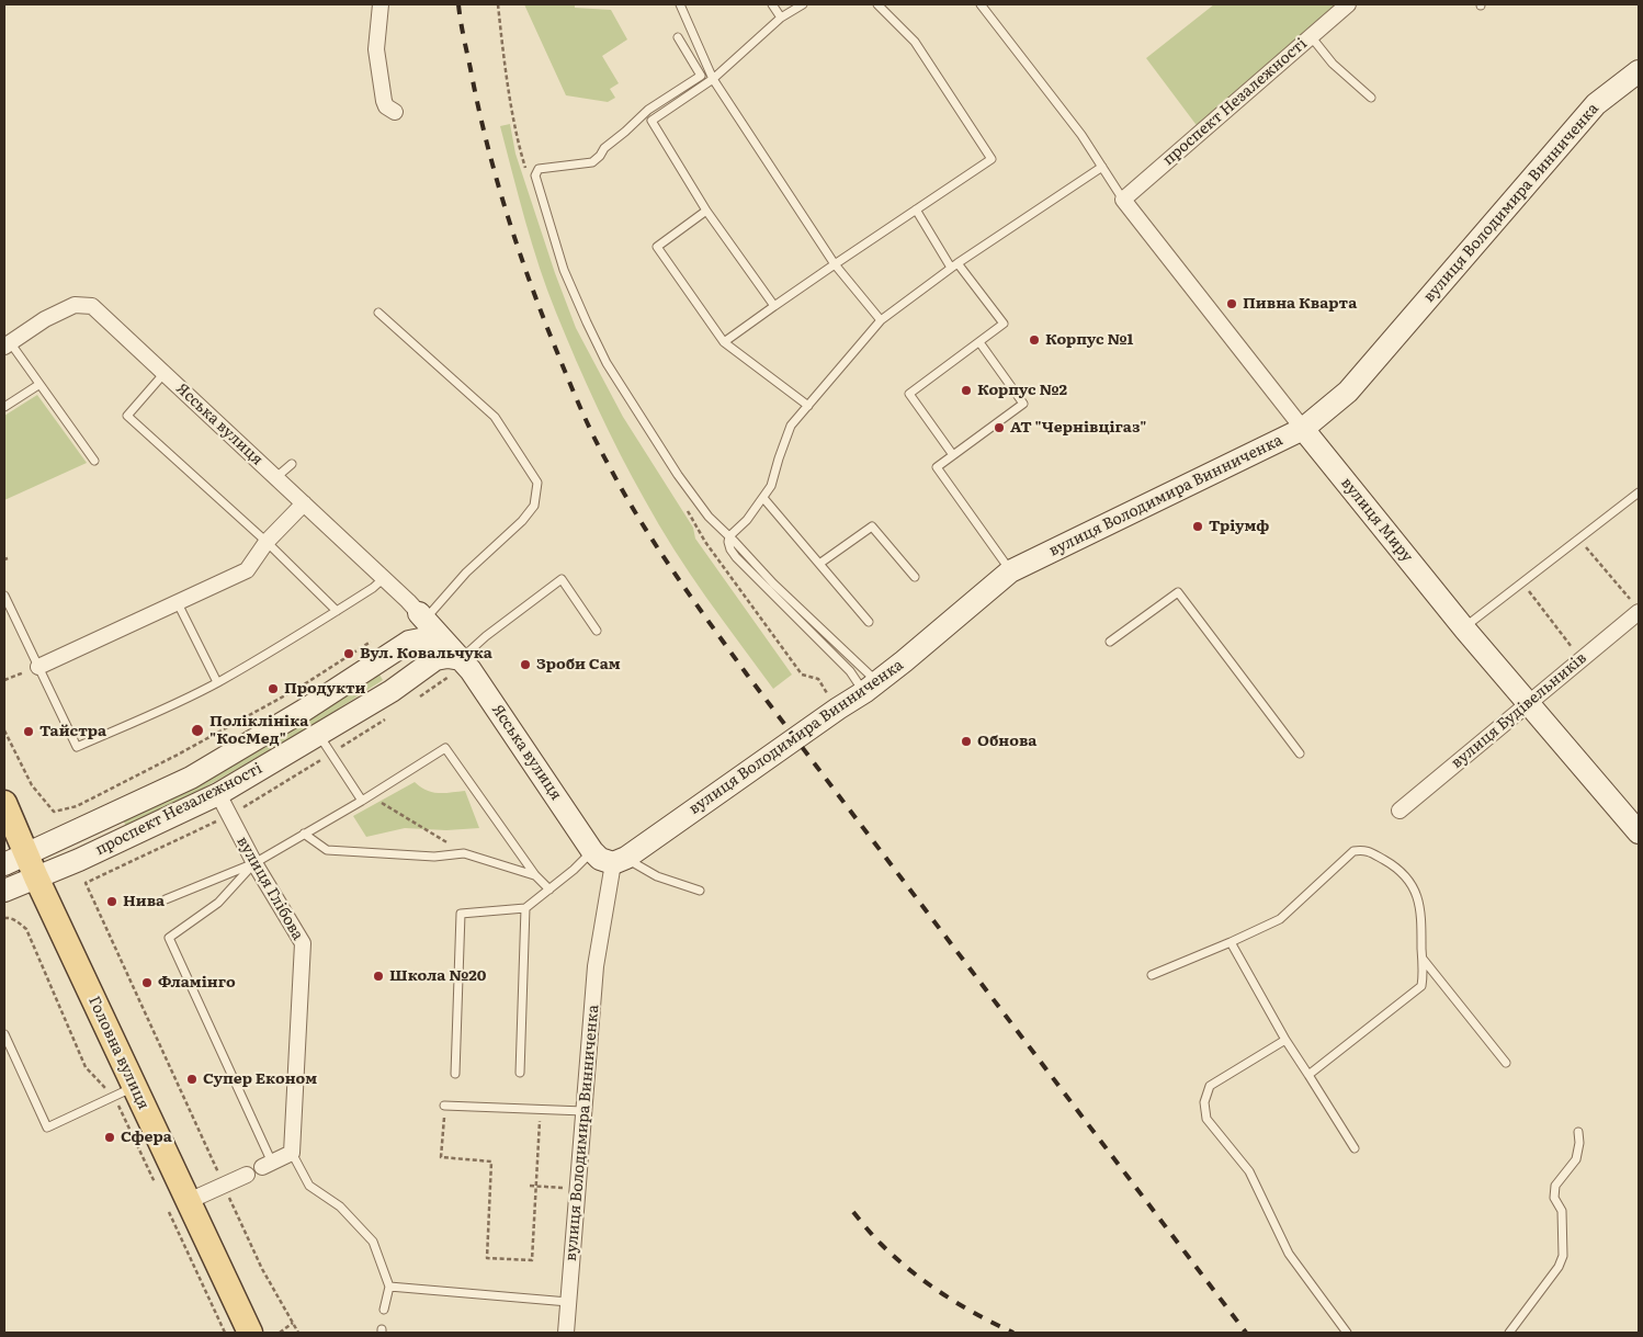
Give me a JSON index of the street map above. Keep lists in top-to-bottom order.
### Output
{
  "streets": {
    "main road": [
      "проспект Незалежності",
      "вулиця Володимира Винниченка",
      "Ясська вулиця",
      "вулиця Миру",
      "Головна вулиця"
    ],
    "street": ["вулиця Будівельників", "вулиця Глібова"]
  },
  "crossings": [
    ["проспект Незалежності", "Ясська вулиця"],
    ["проспект Незалежності", "вулиця Миру"],
    ["проспект Незалежності", "вулиця Глібова"],
    ["проспект Незалежності", "Головна вулиця"],
    ["вулиця Володимира Винниченка", "Ясська вулиця"],
    ["вулиця Володимира Винниченка", "вулиця Миру"],
    ["вулиця Миру", "вулиця Будівельників"]
  ],
  "places": [
    "Пивна Кварта",
    "Корпус №1",
    "Корпус №2",
    "АТ \"Чернівцігаз\"",
    "Тріумф",
    "Вул. Ковальчука",
    "Зроби Сам",
    "Продукти",
    "Поліклініка \"КосМед\"",
    "Тайстра",
    "Обнова",
    "Нива",
    "Школа №20",
    "Фламінго",
    "Супер Економ",
    "Сфера"
  ]
}
